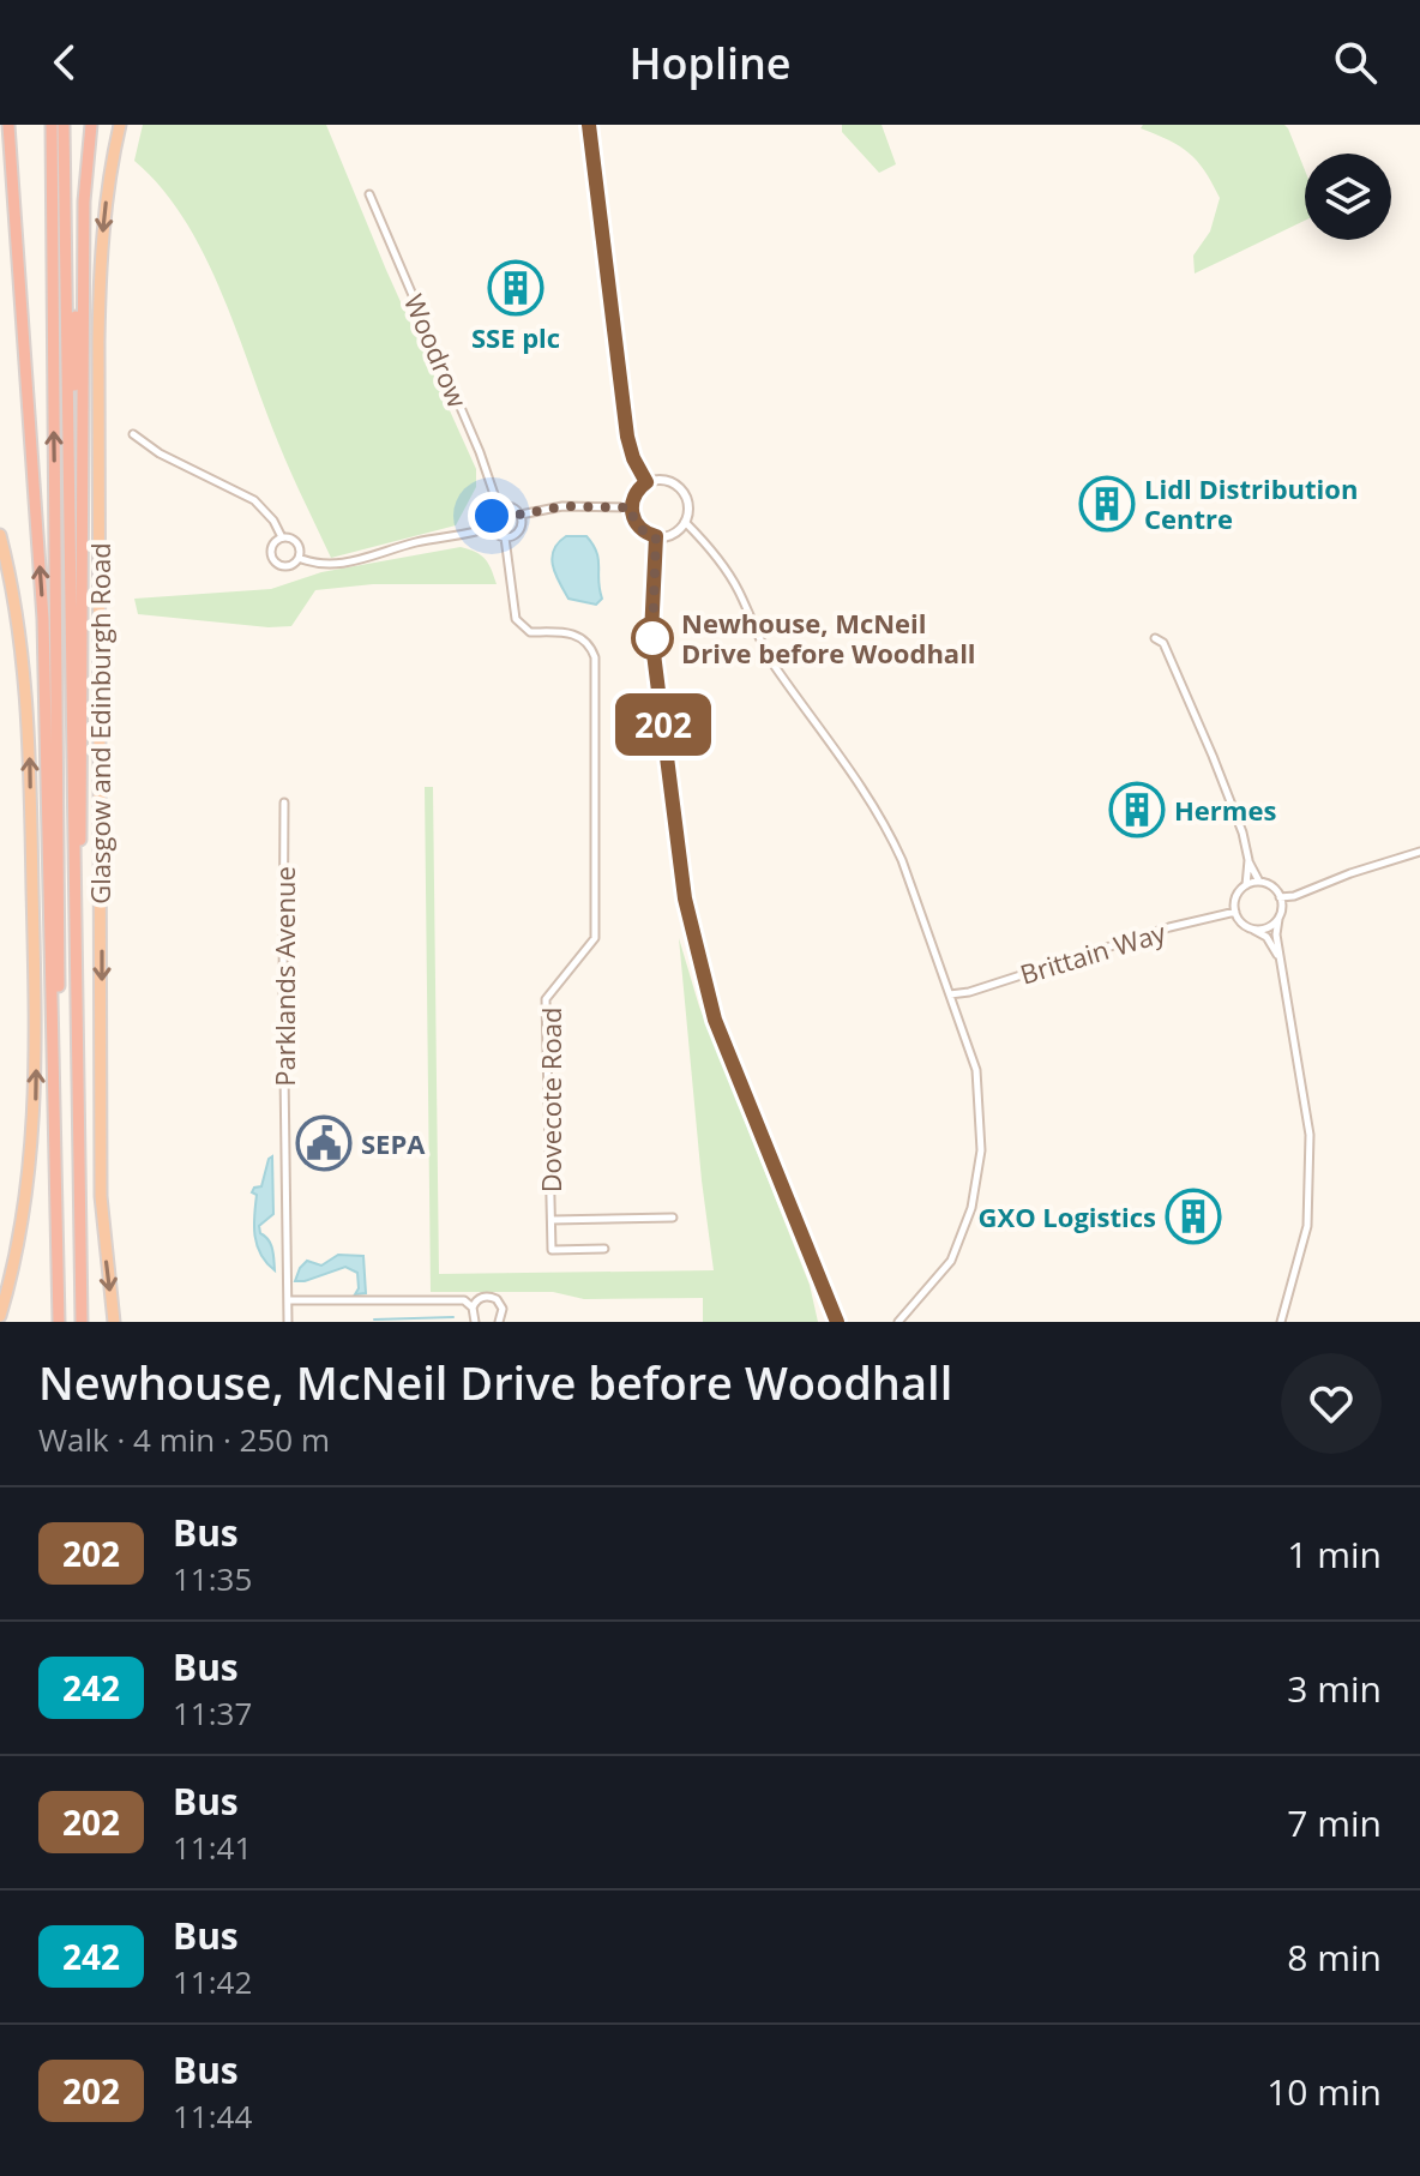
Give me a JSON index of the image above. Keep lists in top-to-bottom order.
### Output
{
  "streets": {
    "highway": ["Glasgow and Edinburgh Road"],
    "street": [
      "Woodrow",
      "Brittain Way",
      "Parklands Avenue",
      "Dovecote Road"
    ]
  },
  "crossings": [
    ["Woodrow", "Dovecote Road"]
  ],
  "places": {
    "building": [
      "SSE plc",
      "Lidl Distribution Centre",
      "Hermes",
      "GXO Logistics"
    ],
    "other": ["Newhouse, McNeil Drive before Woodhall"],
    "public building": ["SEPA"]
  },
  "lines": ["bus line 202"],
  "page": {
    "header": "Hopline",
    "on_map": "202",
    "heading": ["Newhouse, McNeil Drive before Woodhall", "Walk · 4 min · 250 m"],
    "list": [
      {
        "mark": "202",
        "name": "Bus",
        "note": "11:35",
        "value": "1 min"
      },
      {
        "mark": "242",
        "name": "Bus",
        "note": "11:37",
        "value": "3 min"
      },
      {
        "mark": "202",
        "name": "Bus",
        "note": "11:41",
        "value": "7 min"
      },
      {
        "mark": "242",
        "name": "Bus",
        "note": "11:42",
        "value": "8 min"
      },
      {
        "mark": "202",
        "name": "Bus",
        "note": "11:44",
        "value": "10 min"
      }
    ]
  }
}
